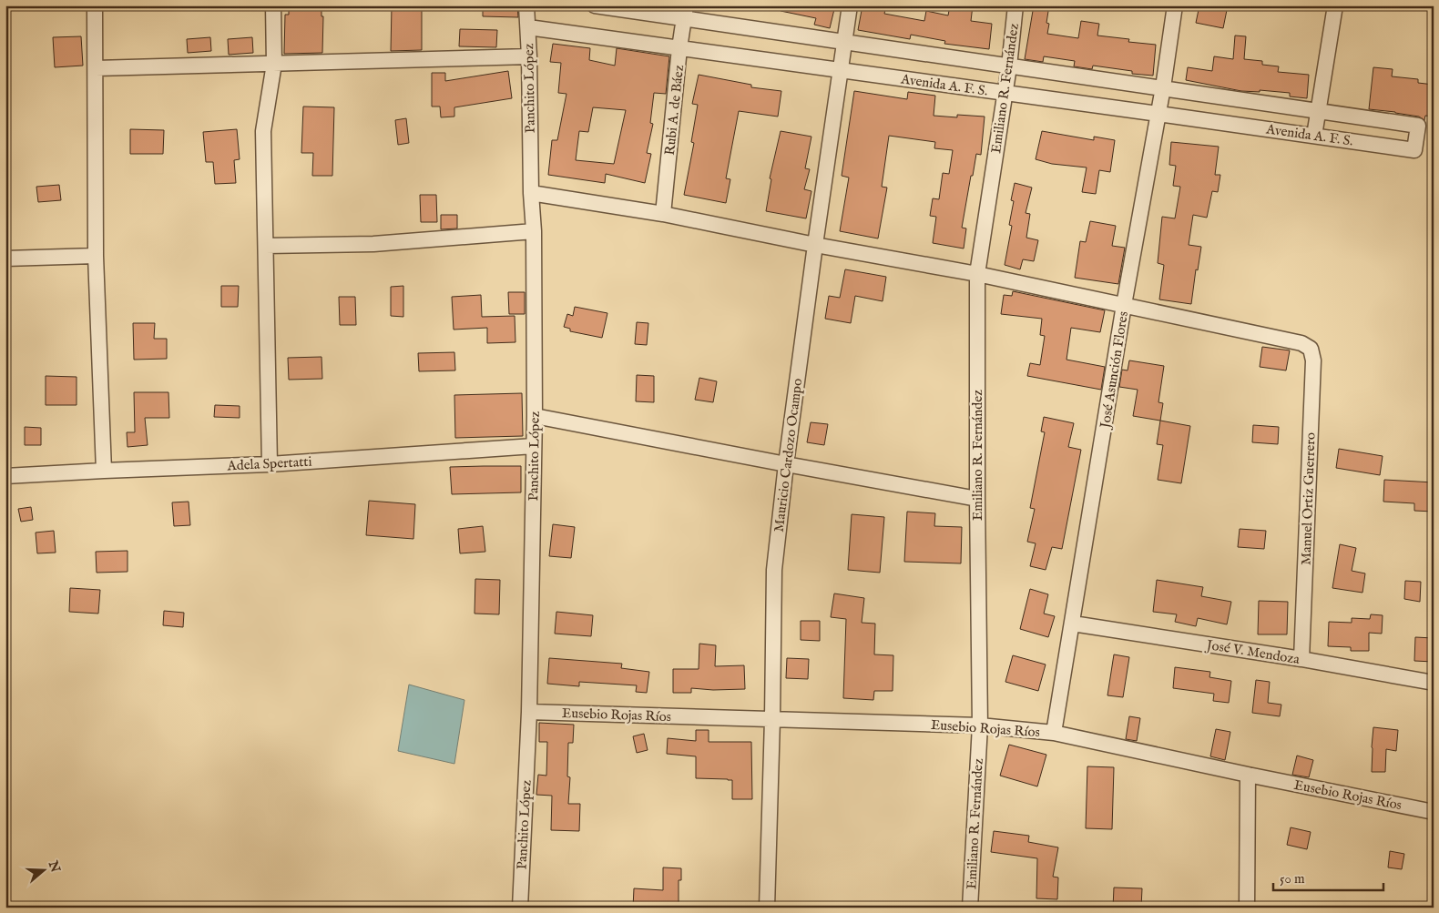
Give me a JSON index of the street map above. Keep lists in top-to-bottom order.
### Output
{
  "streets": {
    "street": [
      "Avenida A. F. S.",
      "Panchito López",
      "Emiliano R. Fernández",
      "Rubi A. de Báez",
      "José Asunción Flores",
      "Mauricio Cardozo Ocampo",
      "Adela Spertatti",
      "Manuel Ortiz Guerrero",
      "José V. Mendoza",
      "Eusebio Rojas Ríos"
    ]
  },
  "crossings": [
    ["Avenida A. F. S.", "Panchito López"],
    ["Avenida A. F. S.", "Emiliano R. Fernández"],
    ["Avenida A. F. S.", "Rubi A. de Báez"],
    ["Avenida A. F. S.", "José Asunción Flores"],
    ["Avenida A. F. S.", "Mauricio Cardozo Ocampo"],
    ["Panchito López", "Adela Spertatti"],
    ["Panchito López", "Eusebio Rojas Ríos"],
    ["Emiliano R. Fernández", "Eusebio Rojas Ríos"],
    ["José Asunción Flores", "Manuel Ortiz Guerrero"],
    ["José Asunción Flores", "José V. Mendoza"],
    ["José Asunción Flores", "Eusebio Rojas Ríos"],
    ["Mauricio Cardozo Ocampo", "Eusebio Rojas Ríos"],
    ["Manuel Ortiz Guerrero", "José V. Mendoza"]
  ],
  "scale_bar": "50 m",
  "north": "right"
}
